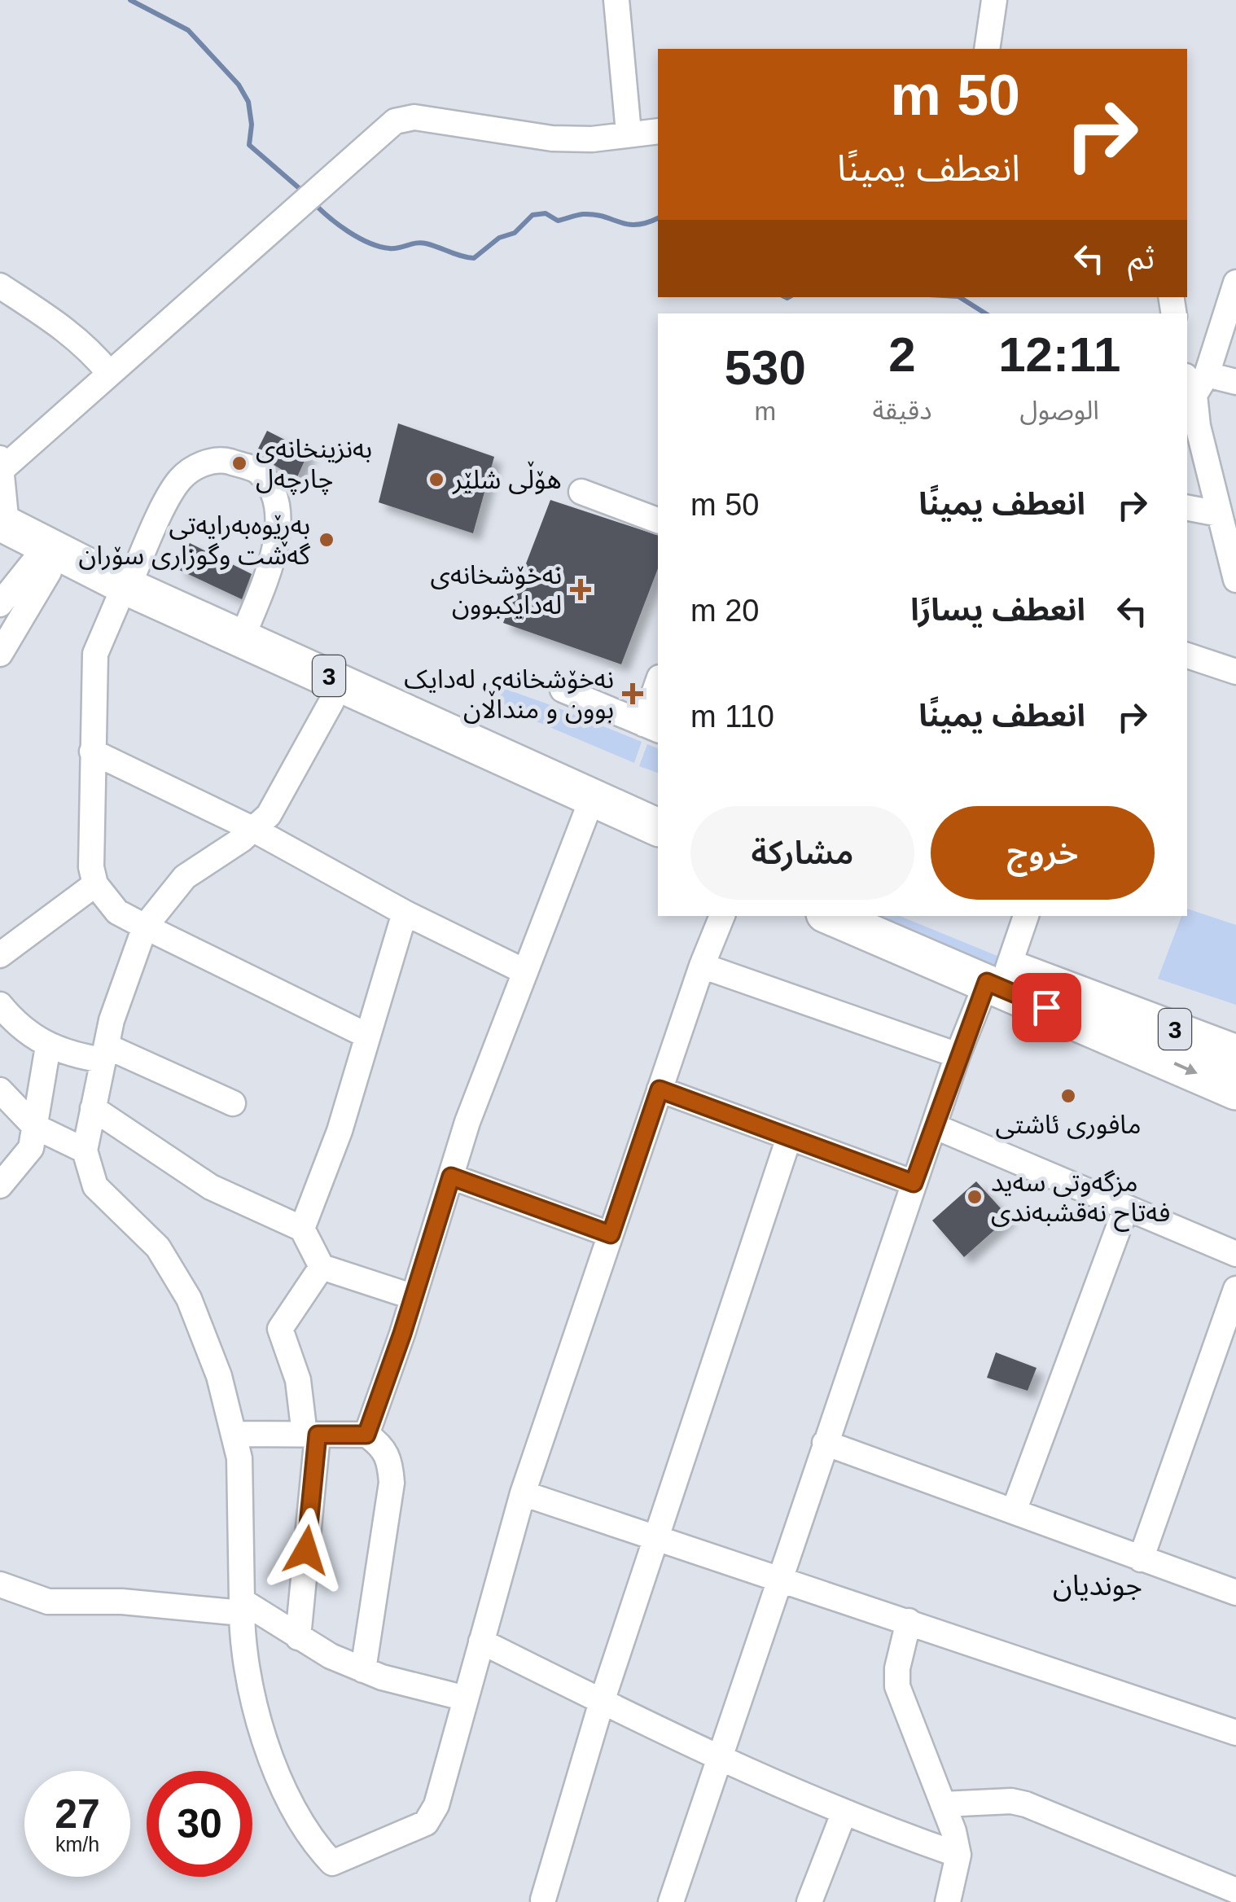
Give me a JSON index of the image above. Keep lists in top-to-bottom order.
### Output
{
  "streets": {
    "highway": ["3"]
  },
  "districts": ["جوندیان"],
  "places": {
    "other": [
      "بەنزینخانەی چارچەل",
      "هۆڵی شلێر",
      "بەڕێوەبەرایەتی گەشت وگوزاری سۆران",
      "مافوری ئاشتی",
      "مزگەوتی سەید فەتاح نەقشبەندی"
    ],
    "health": ["نەخۆشخانەی لەدایکبوون", "نەخۆشخانەی لەدایک بوون و منداڵان"]
  },
  "page": {
    "turn": ["50 m", "انعطف يمينًا"],
    "then": "ثم",
    "eta": [
      "12:11",
      "الوصول",
      "2",
      "دقيقة",
      "530",
      "m"
    ],
    "list": [
      {
        "name": "انعطف يمينًا",
        "value": "50 m"
      },
      {
        "name": "انعطف يسارًا",
        "value": "20 m"
      },
      {
        "name": "انعطف يمينًا",
        "value": "110 m"
      }
    ],
    "buttons": ["خروج", "مشاركة"],
    "speed": "27 km/h",
    "limit": "30"
  }
}
